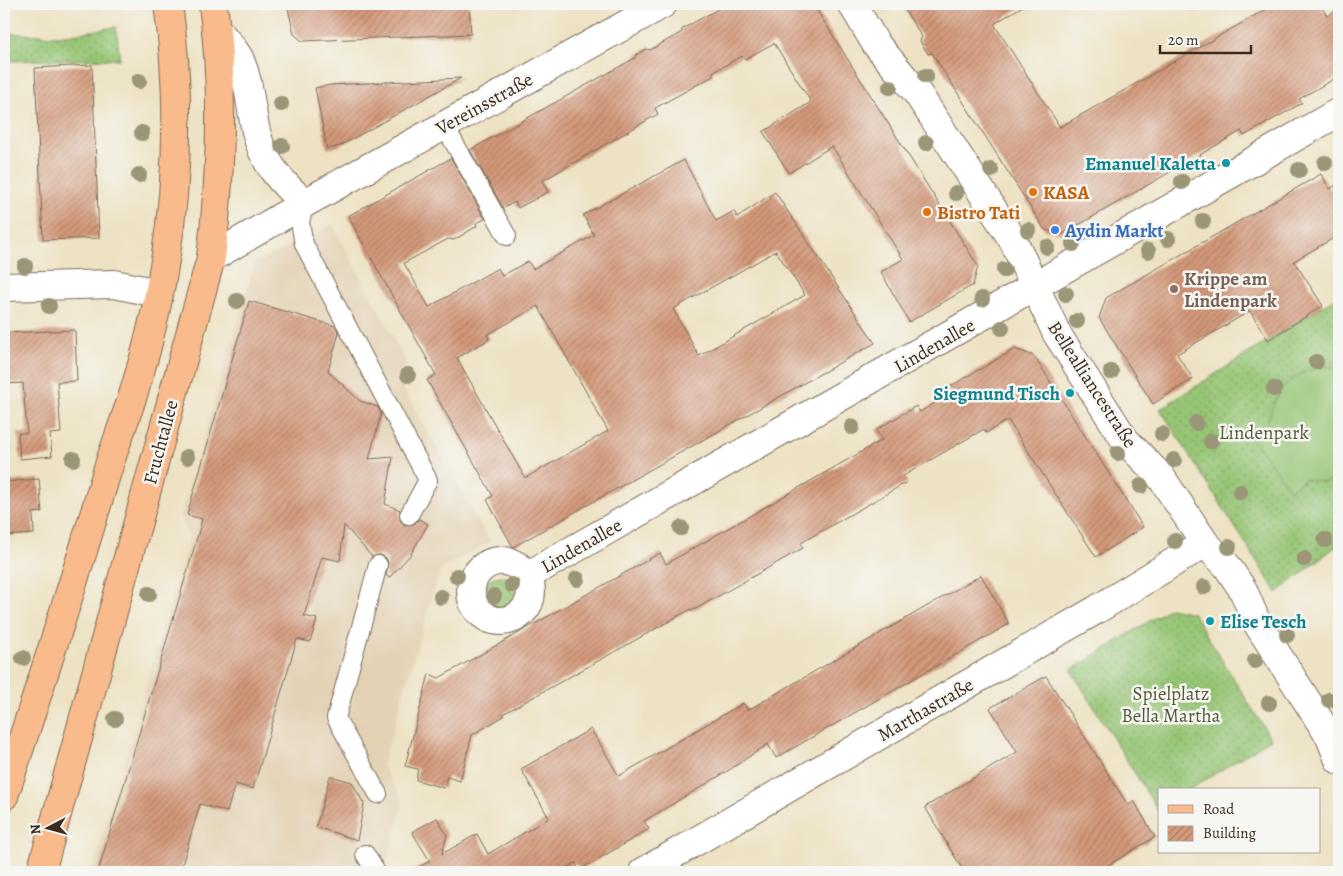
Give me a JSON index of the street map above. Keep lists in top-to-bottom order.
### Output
{
  "streets": {
    "main road": ["Fruchtallee"],
    "street": [
      "Vereinsstraße",
      "Lindenallee",
      "Bellealliancestraße",
      "Marthastraße"
    ]
  },
  "crossings": [
    ["Vereinsstraße", "Fruchtallee"],
    ["Lindenallee", "Bellealliancestraße"],
    ["Bellealliancestraße", "Marthastraße"]
  ],
  "parks": ["Lindenpark", "Spielplatz Bella Martha"],
  "places": [
    "Emanuel Kaletta",
    "KASA",
    "Bistro Tati",
    "Aydin Markt",
    "Krippe am Lindenpark",
    "Siegmund Tisch",
    "Elise Tesch"
  ],
  "legend": ["Road", "Building"],
  "scale_bar": "20 m",
  "north": "left"
}
